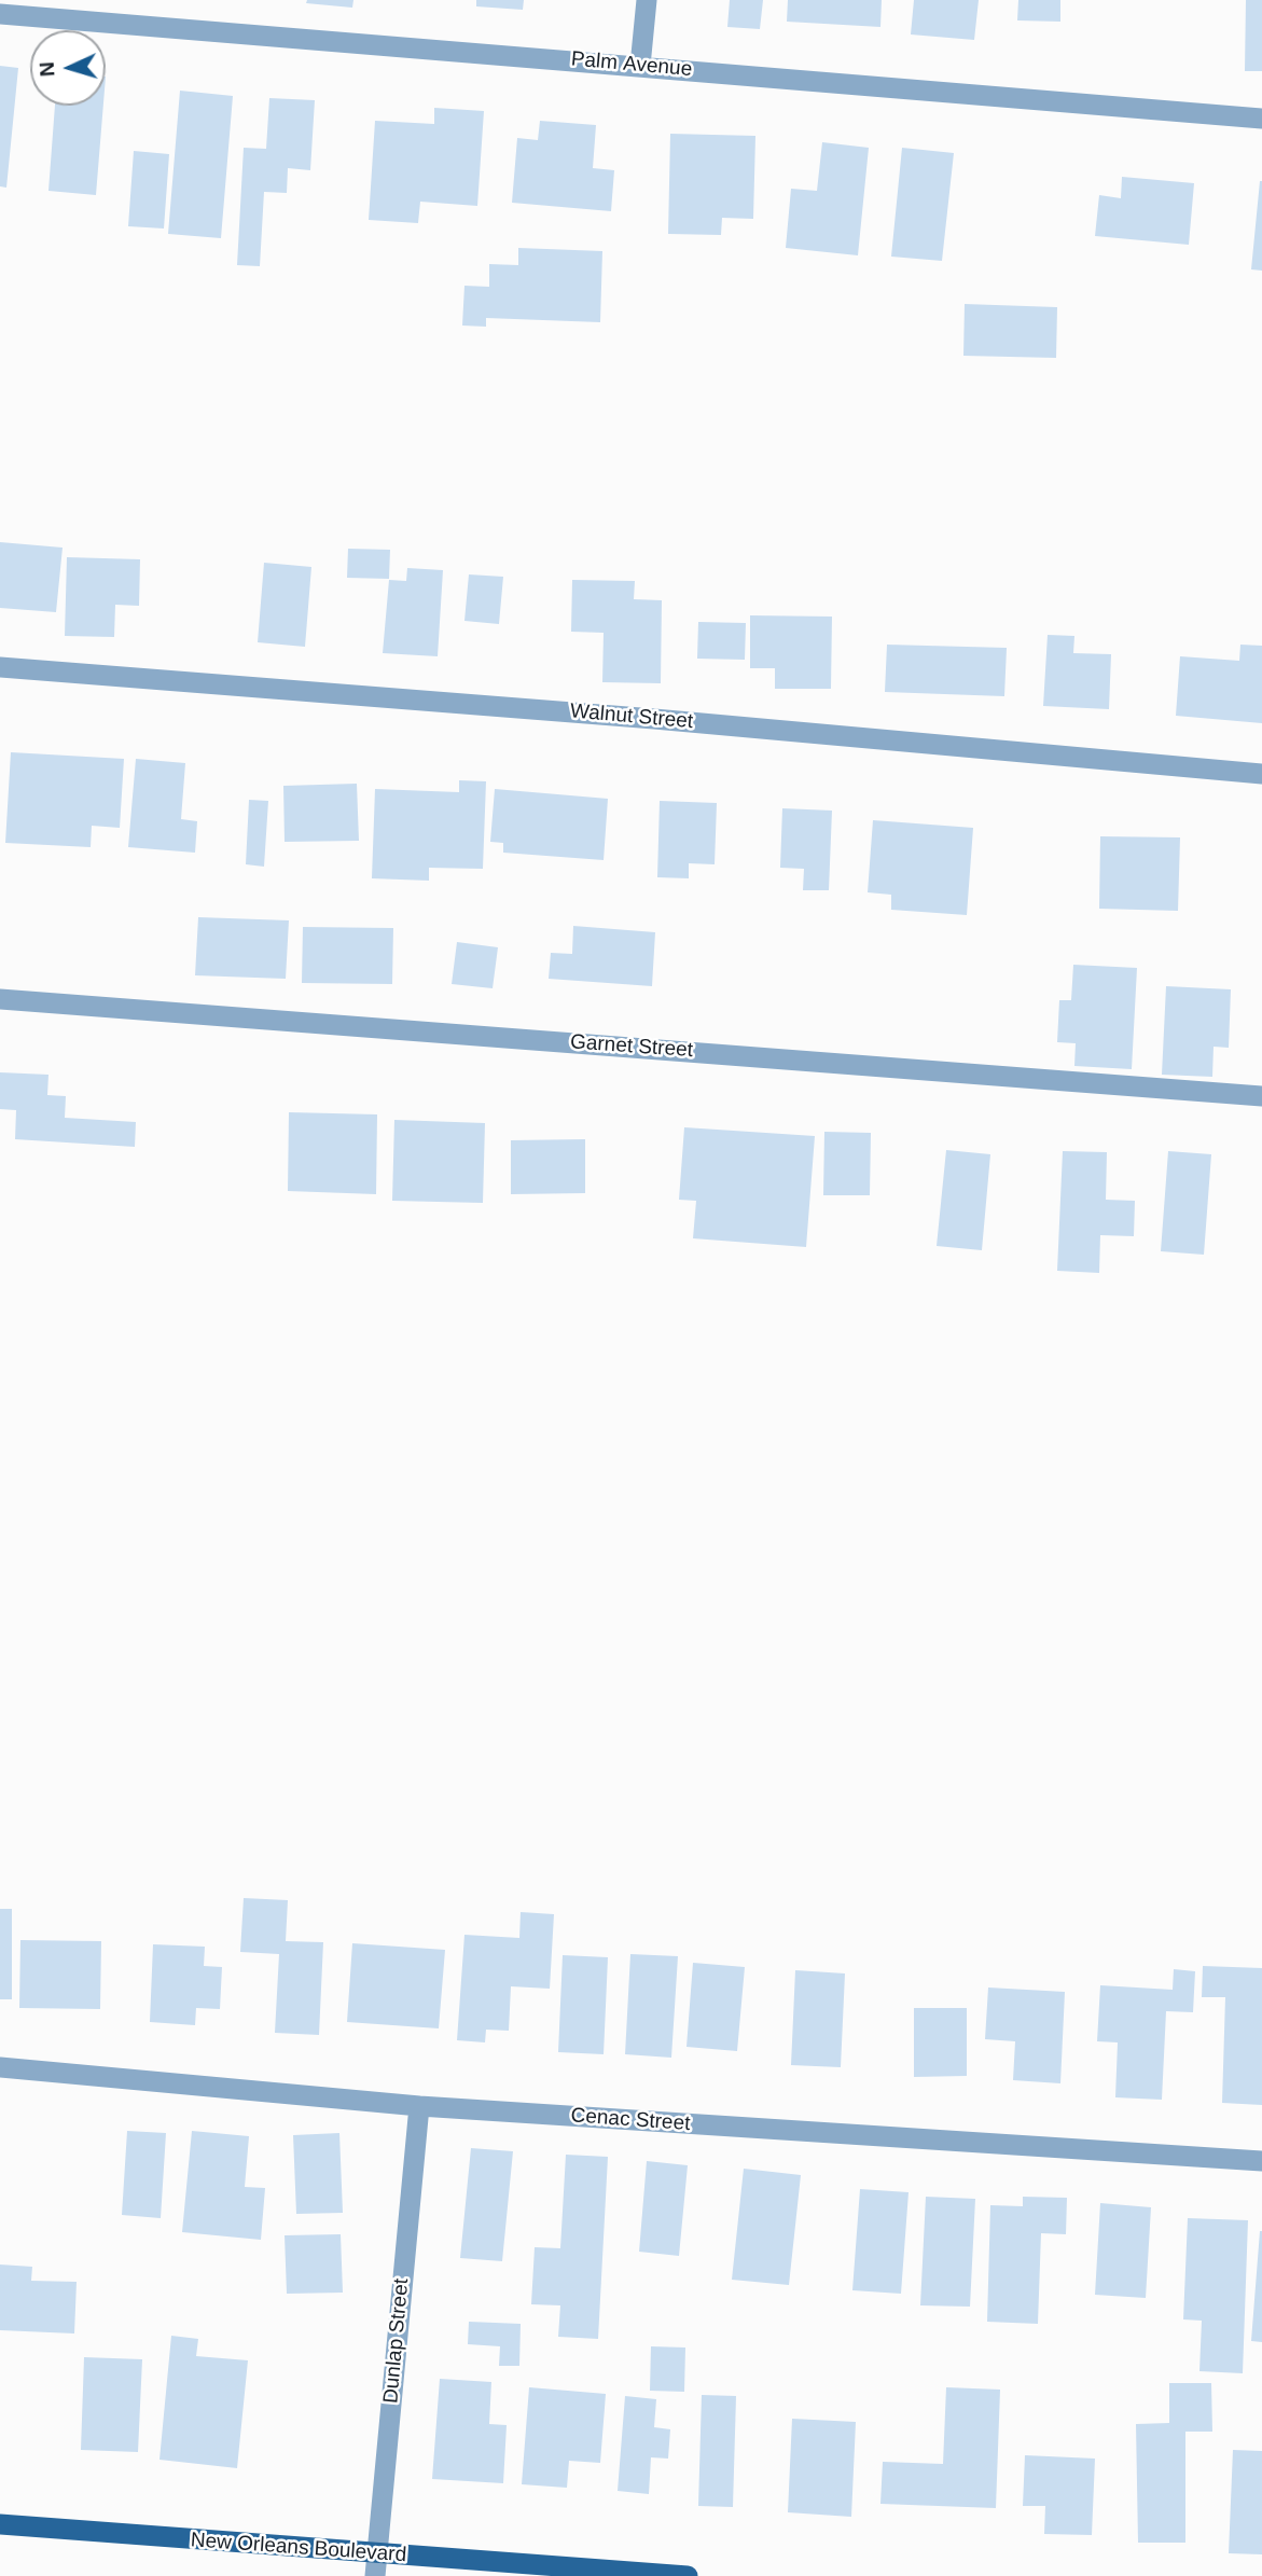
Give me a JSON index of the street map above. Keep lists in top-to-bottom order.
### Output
{
  "streets": {
    "main road": ["New Orleans Boulevard"],
    "street": [
      "Palm Avenue",
      "Walnut Street",
      "Garnet Street",
      "Cenac Street",
      "Dunlap Street"
    ]
  },
  "crossings": [
    ["Cenac Street", "Dunlap Street"],
    ["Dunlap Street", "New Orleans Boulevard"]
  ],
  "north": "left"
}
